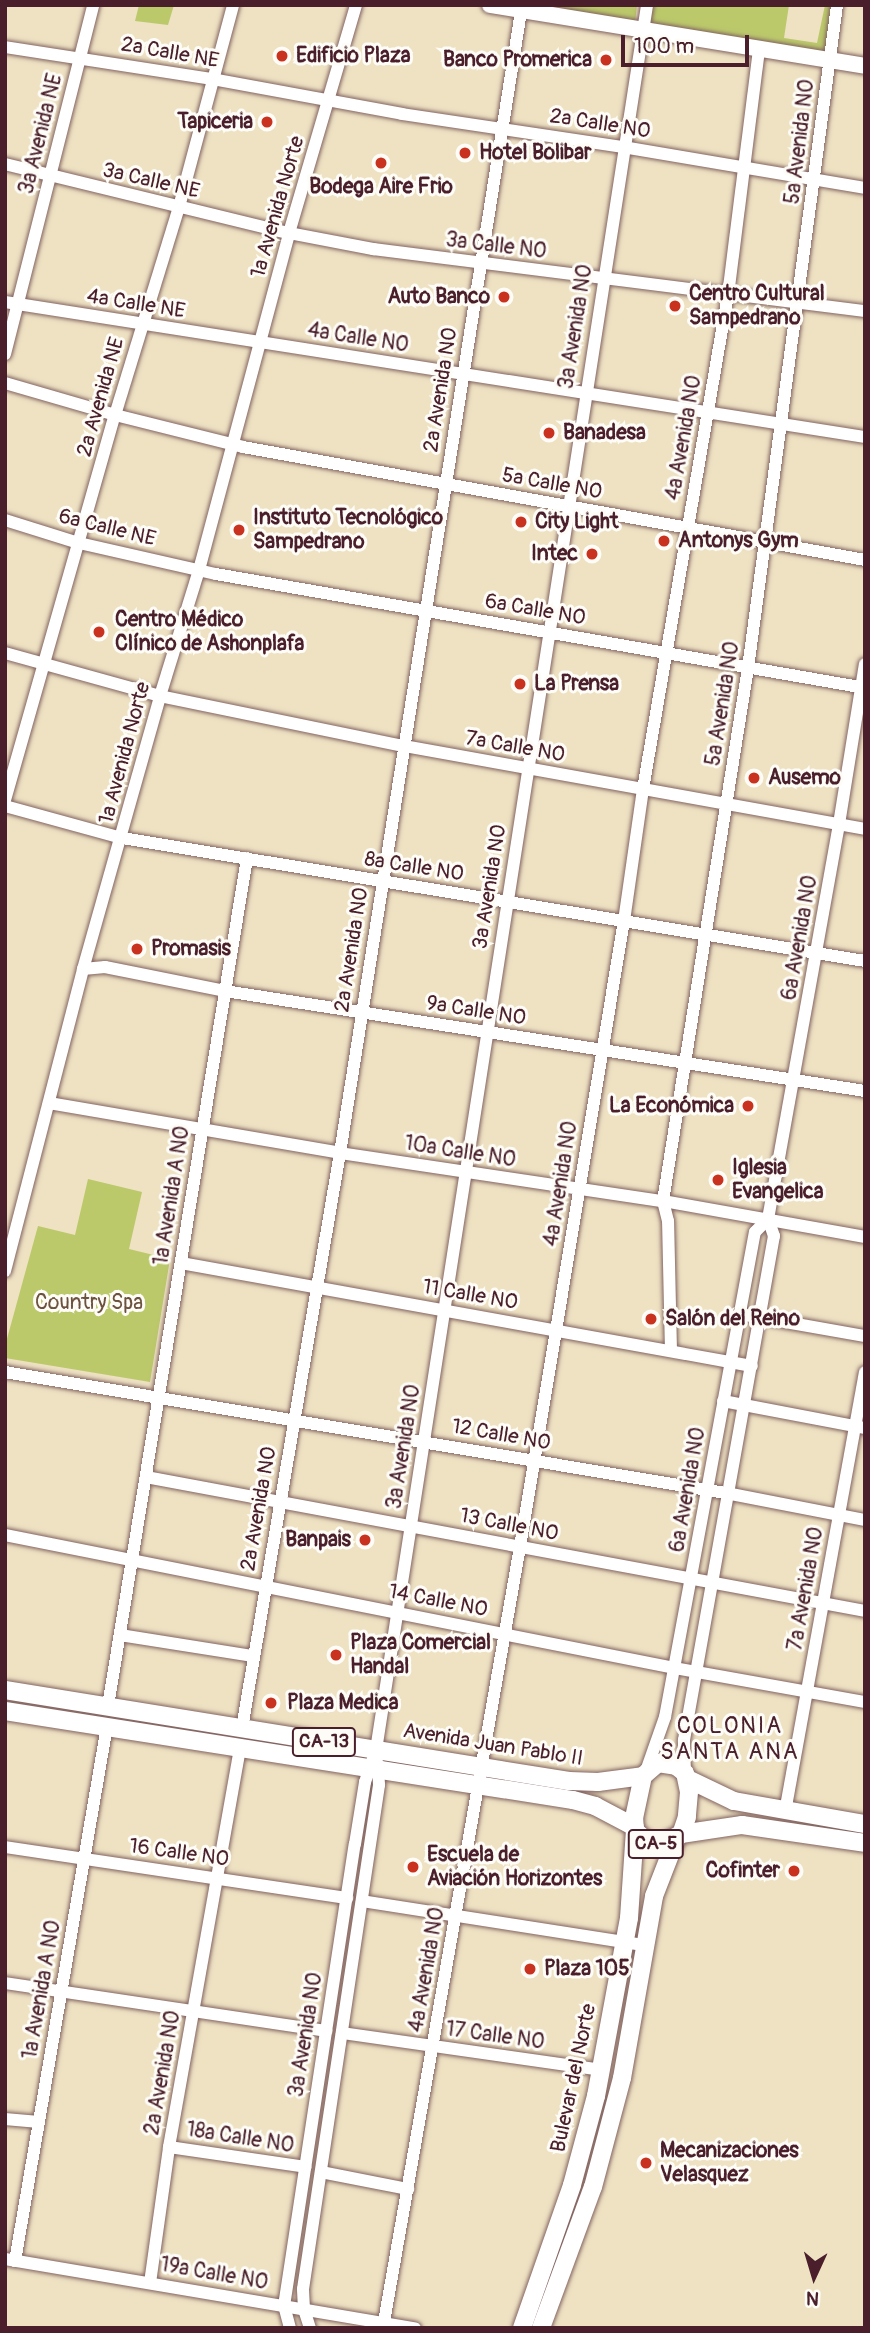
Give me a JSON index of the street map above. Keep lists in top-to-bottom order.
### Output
{
  "streets": {
    "highway": [
      "CA-13",
      "Avenida Juan Pablo II",
      "CA-5",
      "Bulevar del Norte"
    ],
    "street": [
      "2a Calle NE",
      "2a Calle NO",
      "3a Avenida NE",
      "5a Avenida NO",
      "3a Calle NE",
      "1a Avenida Norte",
      "3a Calle NO",
      "4a Calle NE",
      "3a Avenida NO",
      "4a Calle NO",
      "2a Avenida NO",
      "2a Avenida NE",
      "4a Avenida NO",
      "5a Calle NO",
      "6a Calle NE",
      "6a Calle NO",
      "7a Calle NO",
      "8a Calle NO",
      "6a Avenida NO",
      "9a Calle NO",
      "10a Calle NO",
      "1a Avenida A NO",
      "11 Calle NO",
      "12 Calle NO",
      "13 Calle NO",
      "7a Avenida NO",
      "14 Calle NO",
      "16 Calle NO",
      "17 Calle NO",
      "18a Calle NO",
      "19a Calle NO"
    ]
  },
  "crossings": [
    ["2a Calle NE", "2a Calle NO"],
    ["2a Calle NE", "3a Avenida NE"],
    ["2a Calle NE", "1a Avenida Norte"],
    ["2a Calle NE", "2a Avenida NE"],
    ["2a Calle NO", "5a Avenida NO"],
    ["2a Calle NO", "1a Avenida Norte"],
    ["2a Calle NO", "3a Avenida NO"],
    ["2a Calle NO", "2a Avenida NO"],
    ["2a Calle NO", "4a Avenida NO"],
    ["3a Avenida NE", "3a Calle NE"],
    ["3a Avenida NE", "4a Calle NE"],
    ["5a Avenida NO", "3a Calle NO"],
    ["5a Avenida NO", "4a Calle NO"],
    ["5a Avenida NO", "5a Calle NO"],
    ["5a Avenida NO", "6a Calle NO"],
    ["5a Avenida NO", "7a Calle NO"],
    ["5a Avenida NO", "8a Calle NO"],
    ["5a Avenida NO", "9a Calle NO"],
    ["5a Avenida NO", "10a Calle NO"],
    ["5a Avenida NO", "11 Calle NO"],
    ["3a Calle NE", "1a Avenida Norte"],
    ["3a Calle NE", "3a Calle NO"],
    ["3a Calle NE", "2a Avenida NE"],
    ["1a Avenida Norte", "3a Calle NO"],
    ["1a Avenida Norte", "4a Calle NE"],
    ["1a Avenida Norte", "4a Calle NO"],
    ["1a Avenida Norte", "5a Calle NO"],
    ["1a Avenida Norte", "6a Calle NE"],
    ["1a Avenida Norte", "6a Calle NO"],
    ["1a Avenida Norte", "7a Calle NO"],
    ["1a Avenida Norte", "8a Calle NO"],
    ["1a Avenida Norte", "9a Calle NO"],
    ["1a Avenida Norte", "10a Calle NO"],
    ["3a Calle NO", "3a Avenida NO"],
    ["3a Calle NO", "2a Avenida NO"],
    ["3a Calle NO", "4a Avenida NO"],
    ["4a Calle NE", "4a Calle NO"],
    ["4a Calle NE", "2a Avenida NE"],
    ["3a Avenida NO", "4a Calle NO"],
    ["3a Avenida NO", "5a Calle NO"],
    ["3a Avenida NO", "6a Calle NO"],
    ["3a Avenida NO", "7a Calle NO"],
    ["3a Avenida NO", "8a Calle NO"],
    ["3a Avenida NO", "9a Calle NO"],
    ["3a Avenida NO", "10a Calle NO"],
    ["3a Avenida NO", "11 Calle NO"],
    ["3a Avenida NO", "12 Calle NO"],
    ["3a Avenida NO", "13 Calle NO"],
    ["3a Avenida NO", "14 Calle NO"],
    ["3a Avenida NO", "Avenida Juan Pablo II"],
    ["3a Avenida NO", "16 Calle NO"],
    ["3a Avenida NO", "17 Calle NO"],
    ["3a Avenida NO", "18a Calle NO"],
    ["3a Avenida NO", "19a Calle NO"],
    ["4a Calle NO", "2a Avenida NO"],
    ["4a Calle NO", "4a Avenida NO"],
    ["2a Avenida NO", "5a Calle NO"],
    ["2a Avenida NO", "6a Calle NO"],
    ["2a Avenida NO", "7a Calle NO"],
    ["2a Avenida NO", "8a Calle NO"],
    ["2a Avenida NO", "9a Calle NO"],
    ["2a Avenida NO", "10a Calle NO"],
    ["2a Avenida NO", "11 Calle NO"],
    ["2a Avenida NO", "12 Calle NO"],
    ["2a Avenida NO", "13 Calle NO"],
    ["2a Avenida NO", "14 Calle NO"],
    ["2a Avenida NO", "Avenida Juan Pablo II"],
    ["2a Avenida NO", "16 Calle NO"],
    ["2a Avenida NO", "18a Calle NO"],
    ["2a Avenida NO", "19a Calle NO"],
    ["2a Avenida NE", "5a Calle NO"],
    ["2a Avenida NE", "6a Calle NE"],
    ["2a Avenida NE", "7a Calle NO"],
    ["4a Avenida NO", "5a Calle NO"],
    ["4a Avenida NO", "6a Calle NO"],
    ["4a Avenida NO", "7a Calle NO"],
    ["4a Avenida NO", "8a Calle NO"],
    ["4a Avenida NO", "9a Calle NO"],
    ["4a Avenida NO", "10a Calle NO"],
    ["4a Avenida NO", "11 Calle NO"],
    ["4a Avenida NO", "12 Calle NO"],
    ["4a Avenida NO", "13 Calle NO"],
    ["4a Avenida NO", "14 Calle NO"],
    ["4a Avenida NO", "Avenida Juan Pablo II"],
    ["4a Avenida NO", "17 Calle NO"],
    ["4a Avenida NO", "19a Calle NO"],
    ["6a Calle NE", "6a Calle NO"],
    ["6a Calle NO", "6a Avenida NO"],
    ["7a Calle NO", "6a Avenida NO"],
    ["8a Calle NO", "6a Avenida NO"],
    ["8a Calle NO", "1a Avenida A NO"],
    ["6a Avenida NO", "9a Calle NO"],
    ["6a Avenida NO", "10a Calle NO"],
    ["6a Avenida NO", "11 Calle NO"],
    ["6a Avenida NO", "12 Calle NO"],
    ["6a Avenida NO", "13 Calle NO"],
    ["6a Avenida NO", "14 Calle NO"],
    ["6a Avenida NO", "Avenida Juan Pablo II"],
    ["6a Avenida NO", "CA-5"],
    ["6a Avenida NO", "Bulevar del Norte"],
    ["9a Calle NO", "1a Avenida A NO"],
    ["10a Calle NO", "1a Avenida A NO"],
    ["1a Avenida A NO", "11 Calle NO"],
    ["1a Avenida A NO", "12 Calle NO"],
    ["1a Avenida A NO", "13 Calle NO"],
    ["1a Avenida A NO", "14 Calle NO"],
    ["1a Avenida A NO", "Avenida Juan Pablo II"],
    ["1a Avenida A NO", "16 Calle NO"],
    ["1a Avenida A NO", "19a Calle NO"],
    ["12 Calle NO", "7a Avenida NO"],
    ["13 Calle NO", "7a Avenida NO"],
    ["7a Avenida NO", "14 Calle NO"],
    ["Avenida Juan Pablo II", "CA-5"],
    ["Avenida Juan Pablo II", "Bulevar del Norte"],
    ["CA-5", "Bulevar del Norte"],
    ["17 Calle NO", "Bulevar del Norte"]
  ],
  "districts": ["COLONIA SANTA ANA"],
  "parks": ["Country Spa"],
  "places": [
    "Edificio Plaza",
    "Banco Promerica",
    "Tapiceria",
    "Hotel Bolibar",
    "Bodega Aire Frio",
    "Auto Banco",
    "Centro Cultural Sampedrano",
    "Banadesa",
    "City Light",
    "Instituto Tecnológico Sampedrano",
    "Antonys Gym",
    "Intec",
    "Centro Médico Clínico de Ashonplafa",
    "La Prensa",
    "Ausemo",
    "Promasis",
    "La Económica",
    "Iglesia Evangelica",
    "Salón del Reino",
    "Banpais",
    "Plaza Comercial Handal",
    "Plaza Medica",
    "Escuela de Aviación Horizontes",
    "Cofinter",
    "Plaza 105",
    "Mecanizaciones Velasquez"
  ],
  "scale_bar": "100 m",
  "north": "bottom"
}
